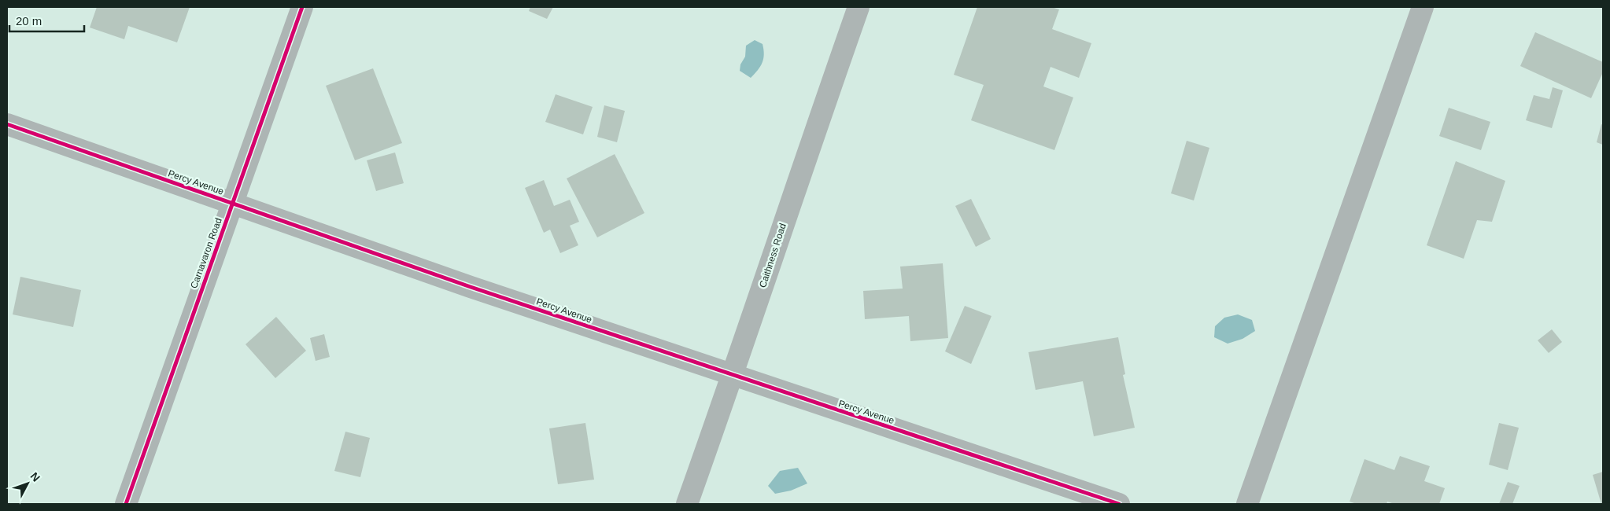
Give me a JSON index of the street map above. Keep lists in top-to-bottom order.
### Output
{
  "streets": {
    "street": ["Percy Avenue", "Carnavaron Road", "Caithness Road"]
  },
  "crossings": [
    ["Percy Avenue", "Carnavaron Road"],
    ["Percy Avenue", "Caithness Road"]
  ],
  "scale_bar": "20 m",
  "north": "top right"
}
